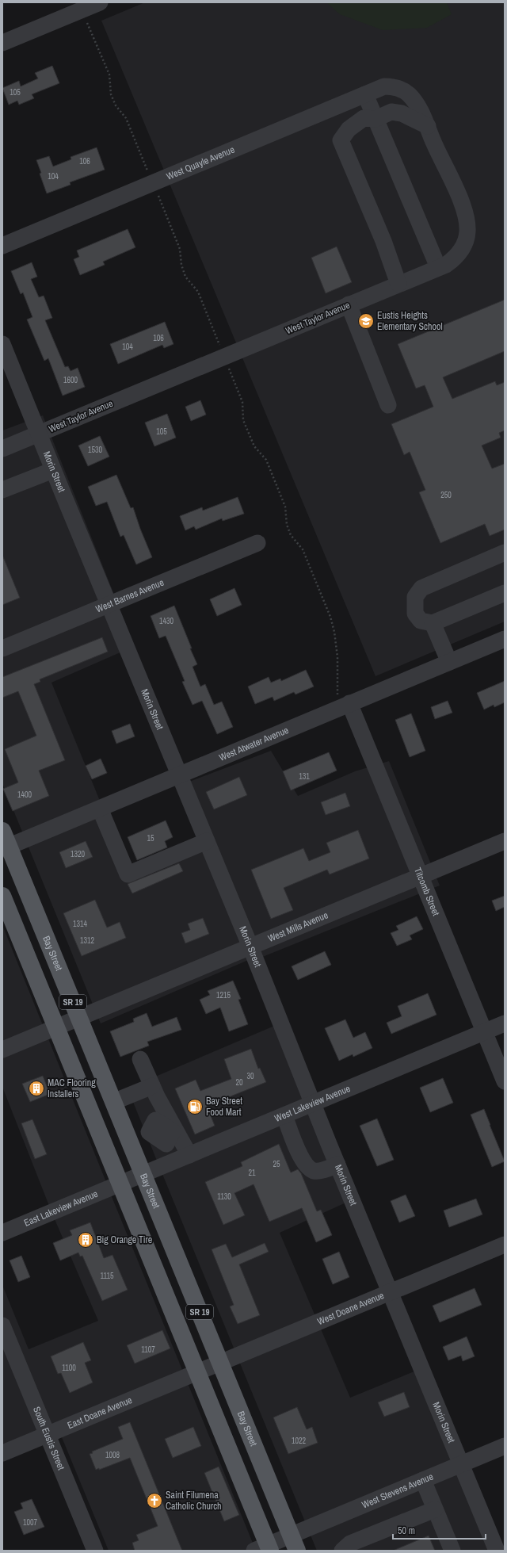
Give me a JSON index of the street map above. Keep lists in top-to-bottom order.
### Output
{
  "streets": {
    "main road": ["Bay Street", "SR 19"],
    "street": [
      "West Quayle Avenue",
      "West Taylor Avenue",
      "Morin Street",
      "West Barnes Avenue",
      "West Atwater Avenue",
      "Titcomb Street",
      "West Mills Avenue",
      "West Lakeview Avenue",
      "East Lakeview Avenue",
      "West Doane Avenue",
      "East Doane Avenue",
      "South Eustis Street",
      "West Stevens Avenue"
    ]
  },
  "crossings": [
    ["West Quayle Avenue", "West Taylor Avenue"],
    ["West Taylor Avenue", "Morin Street"],
    ["Morin Street", "West Barnes Avenue"],
    ["Morin Street", "West Atwater Avenue"],
    ["Morin Street", "West Mills Avenue"],
    ["Morin Street", "West Lakeview Avenue"],
    ["Morin Street", "West Doane Avenue"],
    ["Morin Street", "West Stevens Avenue"],
    ["West Atwater Avenue", "Titcomb Street"],
    ["West Atwater Avenue", "Bay Street"],
    ["Titcomb Street", "West Mills Avenue"],
    ["Titcomb Street", "West Lakeview Avenue"],
    ["West Mills Avenue", "Bay Street"],
    ["West Mills Avenue", "SR 19"],
    ["Bay Street", "West Lakeview Avenue"],
    ["Bay Street", "West Doane Avenue"],
    ["Bay Street", "West Stevens Avenue"],
    ["SR 19", "West Lakeview Avenue"],
    ["SR 19", "East Lakeview Avenue"],
    ["SR 19", "West Doane Avenue"],
    ["SR 19", "East Doane Avenue"],
    ["SR 19", "West Stevens Avenue"],
    ["West Lakeview Avenue", "East Lakeview Avenue"],
    ["West Doane Avenue", "East Doane Avenue"],
    ["East Doane Avenue", "South Eustis Street"]
  ],
  "places": {
    "school or university": ["Eustis Heights Elementary School"],
    "building": ["MAC Flooring Installers", "Big Orange Tire"],
    "fuel station": ["Bay Street Food Mart"],
    "church": ["Saint Filumena Catholic Church"]
  },
  "house_numbers": [
    "105",
    "106",
    "104",
    "106",
    "104",
    "1600",
    "105",
    "1530",
    "250",
    "1430",
    "131",
    "1400",
    "15",
    "1320",
    "1314",
    "1312",
    "1215",
    "30",
    "20",
    "25",
    "21",
    "1130",
    "1115",
    "1107",
    "1100",
    "1022",
    "1008",
    "1007"
  ],
  "scale_bar": "50 m"
}
